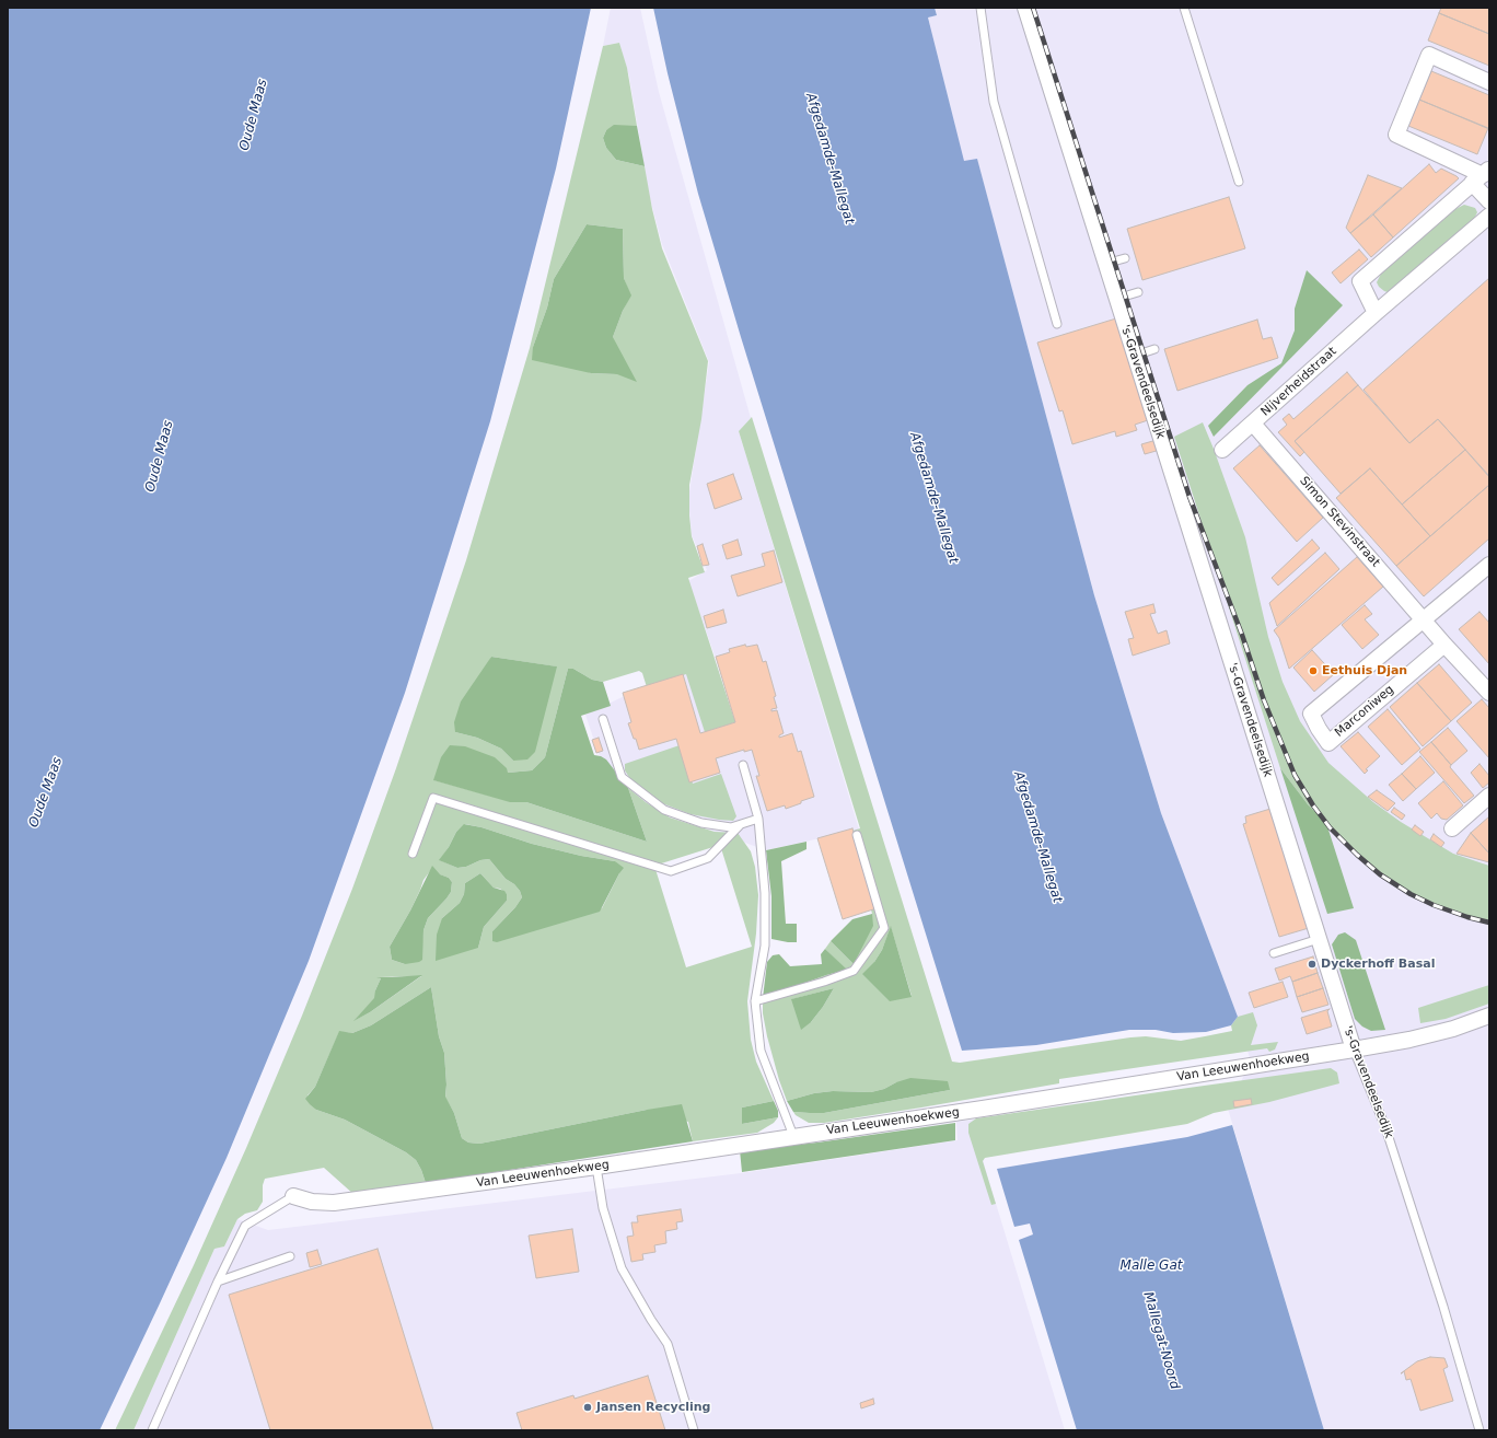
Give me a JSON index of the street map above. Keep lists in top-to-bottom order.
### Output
{
  "streets": {
    "street": [
      "'s-Gravendeelsedijk",
      "Nijverheidstraat",
      "Simon Stevinstraat",
      "Marconiweg",
      "Van Leeuwenhoekweg"
    ]
  },
  "crossings": [
    ["'s-Gravendeelsedijk", "Van Leeuwenhoekweg"],
    ["Nijverheidstraat", "Simon Stevinstraat"],
    ["Simon Stevinstraat", "Marconiweg"]
  ],
  "water": [
    "Oude Maas",
    "Afgedamde-Mallegat",
    "Malle Gat",
    "Mallegat-Noord"
  ],
  "places": ["Eethuis Djan", "Dyckerhoff Basal", "Jansen Recycling"]
}
